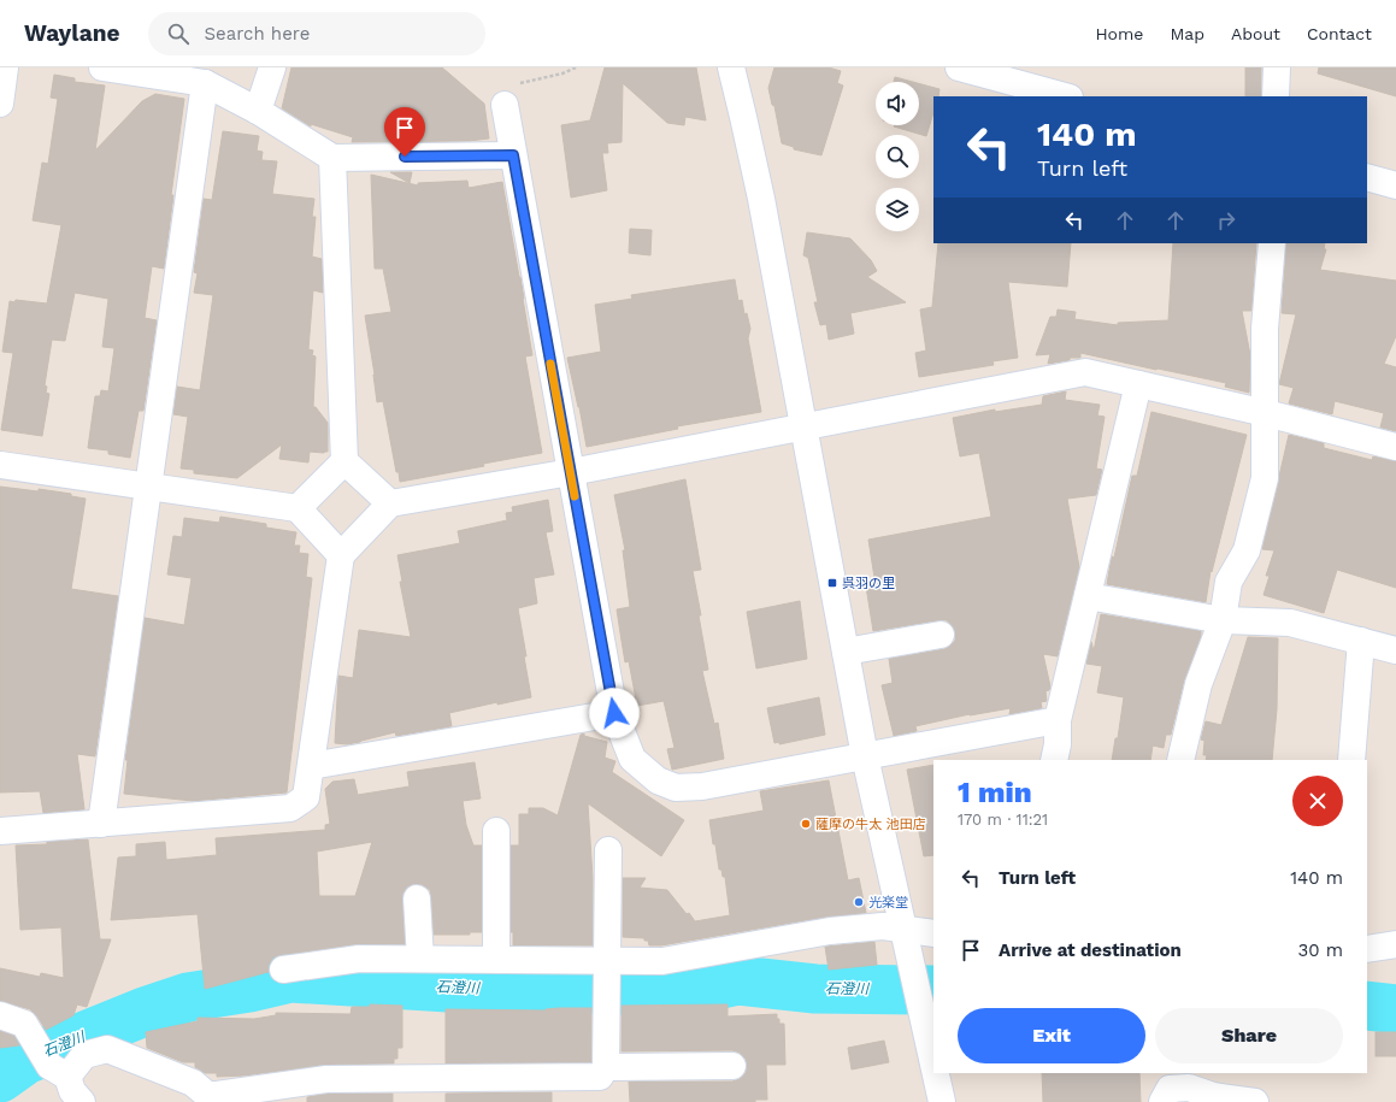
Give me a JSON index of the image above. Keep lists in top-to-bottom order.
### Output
{
  "water": ["石澄川"],
  "places": {
    "transit": ["呉羽の里"],
    "other": ["薩摩の牛太 池田店", "光楽堂"]
  },
  "page": {
    "header": "Waylane",
    "search": "Search here",
    "nav": [
      "Home",
      "Map",
      "About",
      "Contact"
    ],
    "turn": ["140 m", "Turn left"],
    "heading": ["1 min", "170 m · 11:21"],
    "list": [
      {
        "name": "Turn left",
        "value": "140 m"
      },
      {
        "name": "Arrive at destination",
        "value": "30 m"
      }
    ],
    "buttons": ["Exit", "Share"]
  }
}
